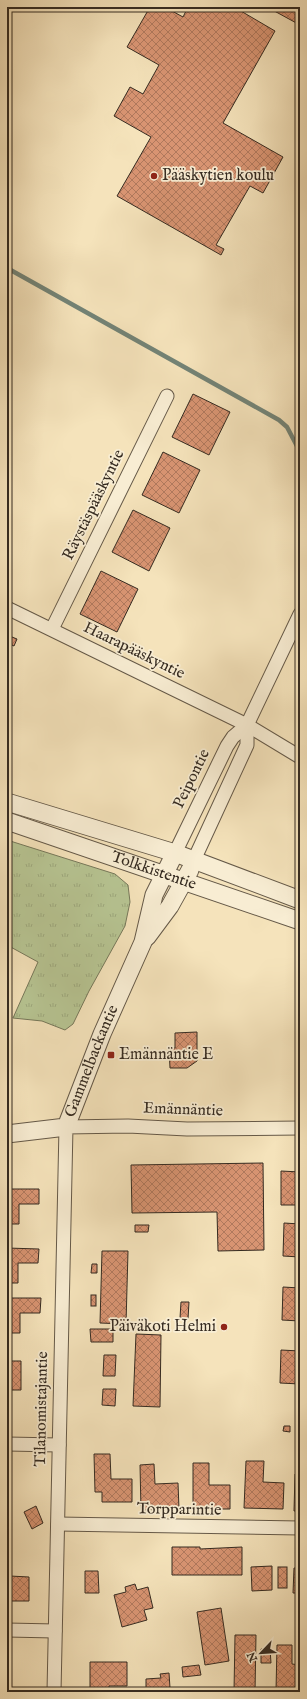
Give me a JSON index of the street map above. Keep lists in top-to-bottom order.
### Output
{
  "streets": {
    "street": [
      "Räystäspääskyntie",
      "Haarapääskyntie",
      "Peipontie",
      "Tolkkistentie",
      "Gammelbackantie",
      "Emännäntie",
      "Tilanomistajantie",
      "Torpparintie"
    ]
  },
  "crossings": [
    ["Räystäspääskyntie", "Haarapääskyntie"],
    ["Haarapääskyntie", "Peipontie"],
    ["Peipontie", "Tolkkistentie"],
    ["Peipontie", "Gammelbackantie"],
    ["Tolkkistentie", "Gammelbackantie"],
    ["Gammelbackantie", "Emännäntie"],
    ["Gammelbackantie", "Tilanomistajantie"],
    ["Emännäntie", "Tilanomistajantie"],
    ["Tilanomistajantie", "Torpparintie"]
  ],
  "places": {
    "other": ["Pääskytien koulu", "Päiväkoti Helmi"],
    "transit": ["Emännäntie E"]
  },
  "north": "bottom left"
}
